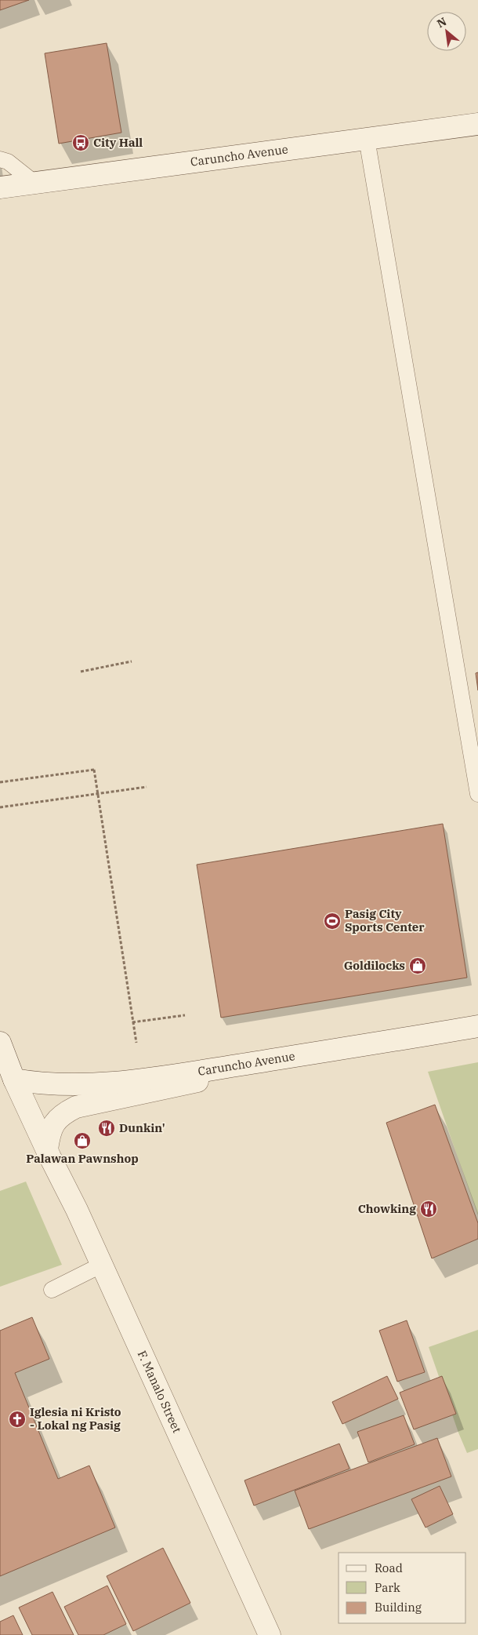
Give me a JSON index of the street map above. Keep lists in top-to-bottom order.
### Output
{
  "streets": {
    "main road": ["Caruncho Avenue", "F. Manalo Street"]
  },
  "crossings": [
    ["Caruncho Avenue", "F. Manalo Street"]
  ],
  "places": {
    "bus stop": ["City Hall"],
    "sports": ["Pasig City Sports Center"],
    "shop": ["Goldilocks", "Palawan Pawnshop"],
    "restaurant": ["Dunkin'", "Chowking"],
    "church": ["Iglesia ni Kristo - Lokal ng Pasig"]
  },
  "legend": ["Road", "Park", "Building"],
  "north": "top left"
}
